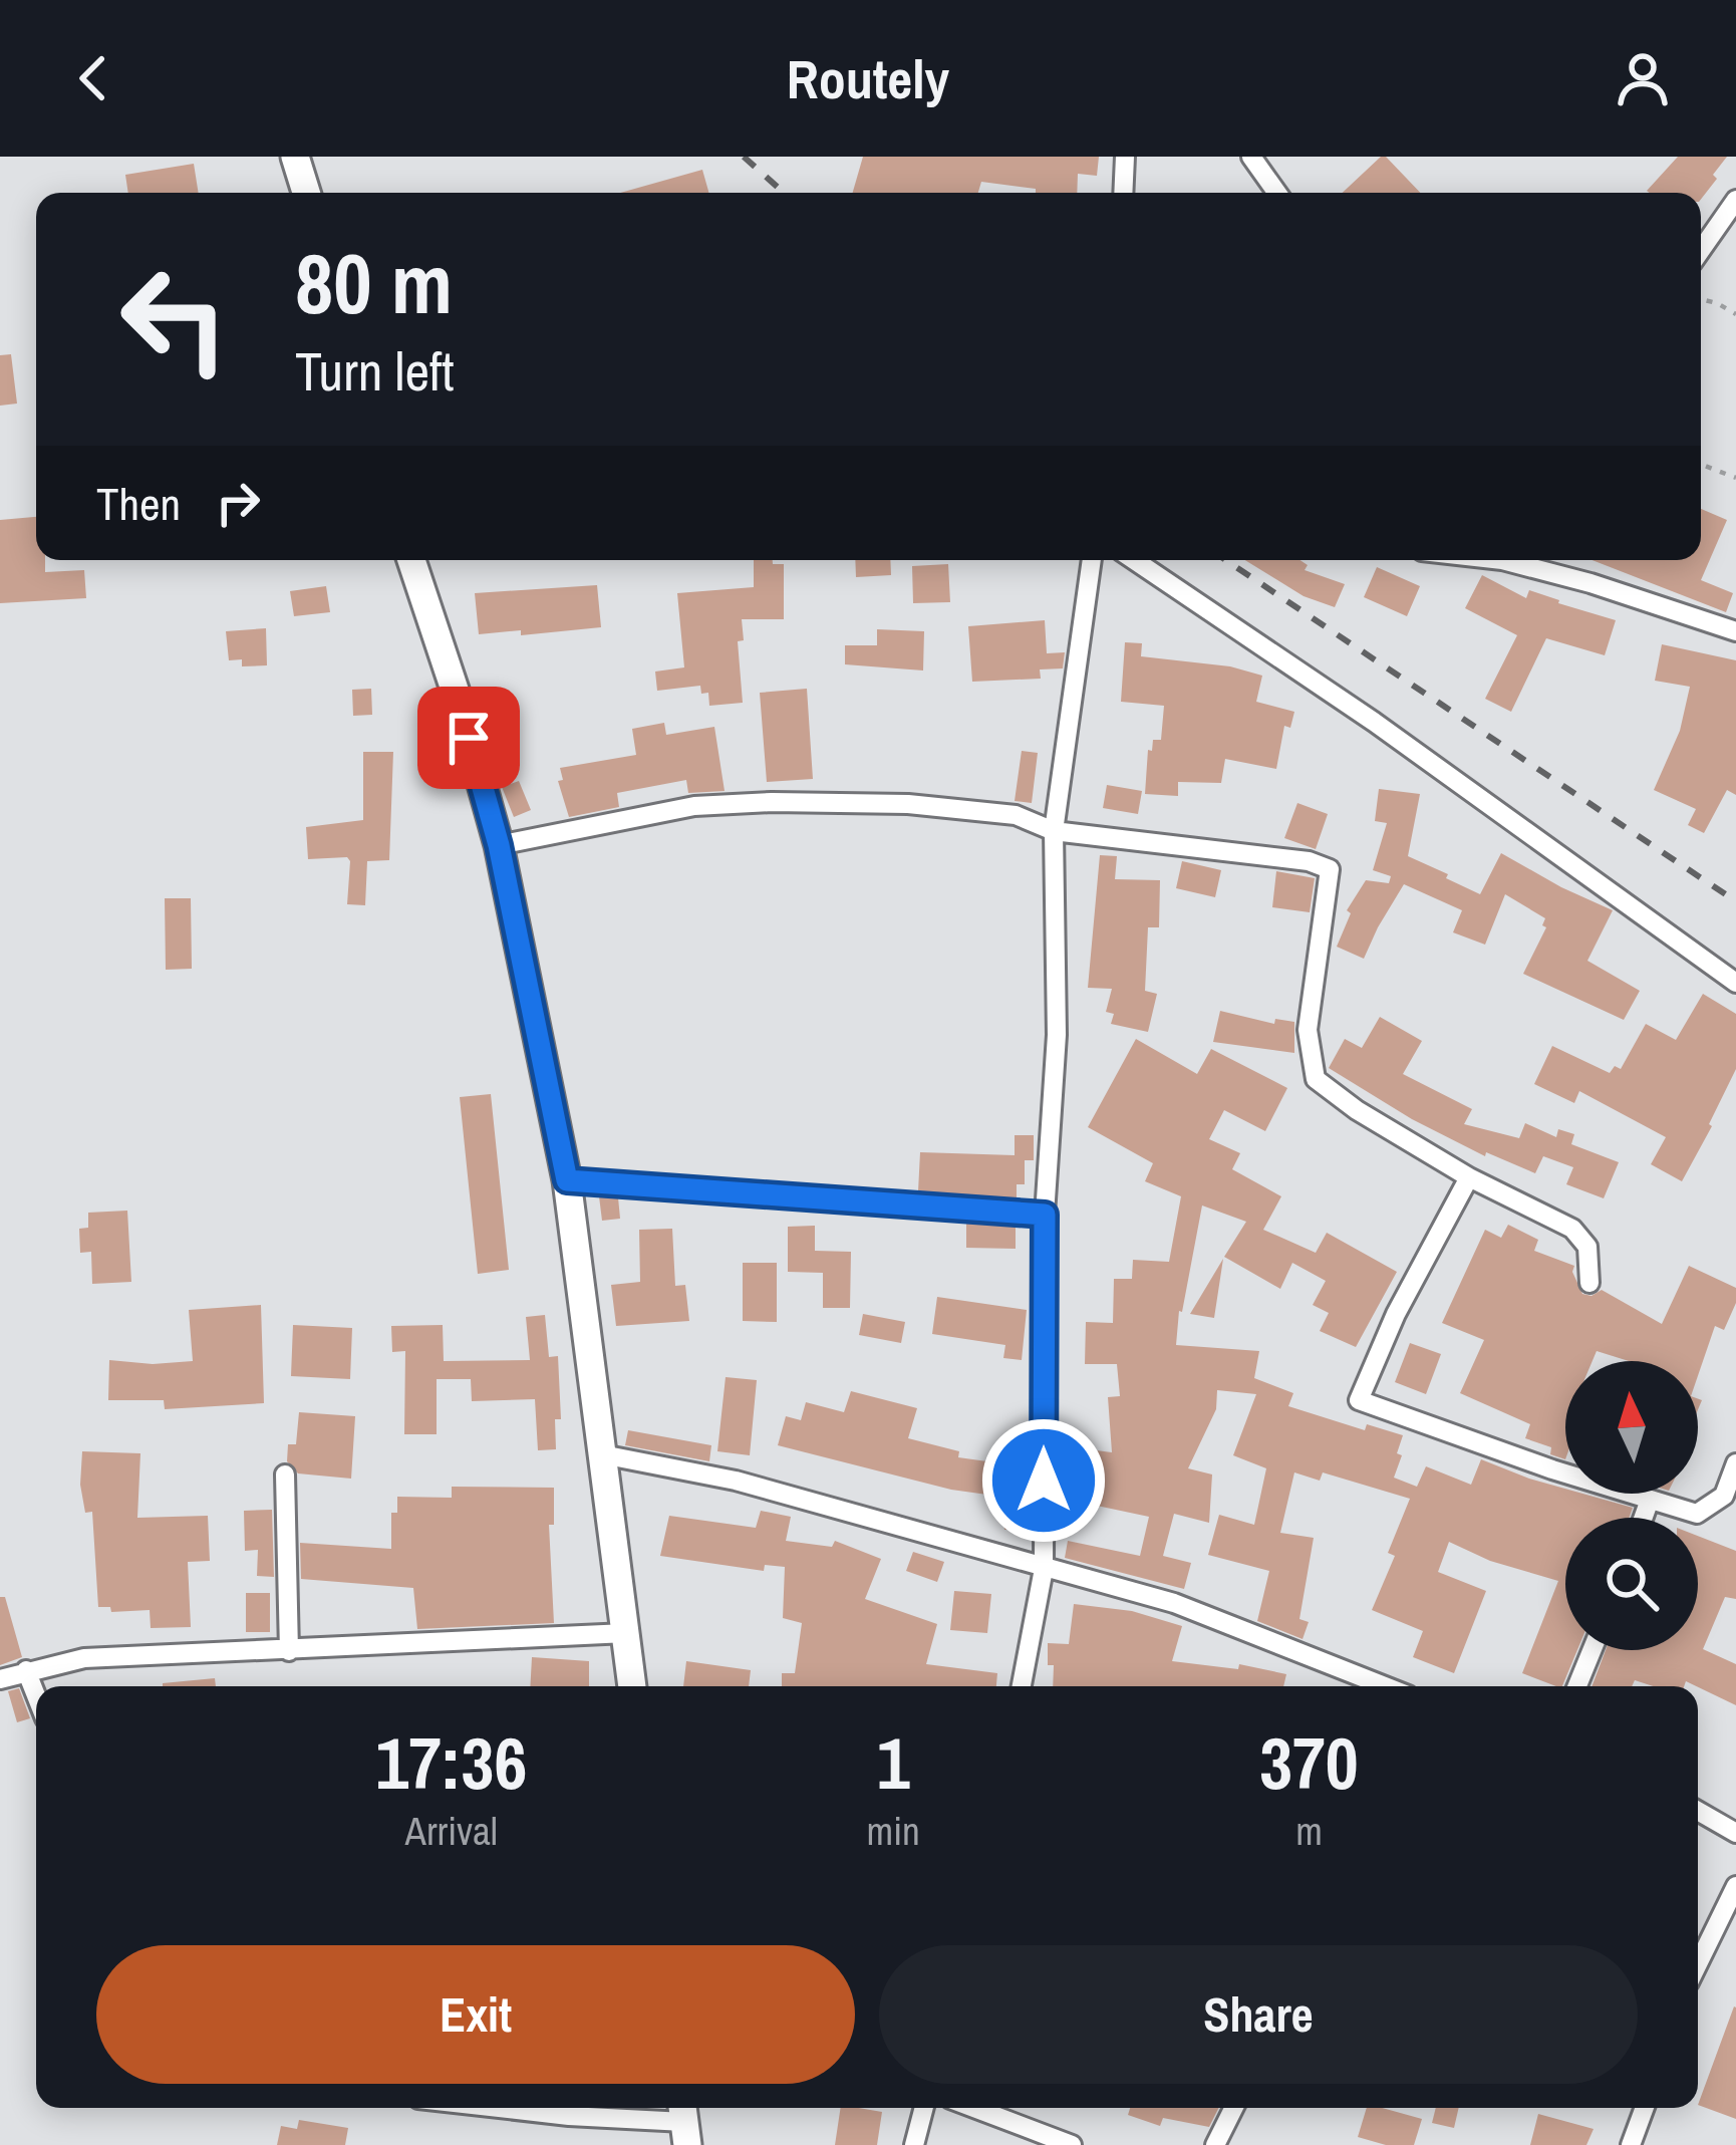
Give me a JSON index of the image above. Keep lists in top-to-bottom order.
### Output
{
  "north": "top",
  "page": {
    "header": "Routely",
    "turn": ["80 m", "Turn left"],
    "then": "Then",
    "eta": [
      "17:36",
      "Arrival",
      "1",
      "min",
      "370",
      "m"
    ],
    "buttons": ["Exit", "Share"]
  }
}
